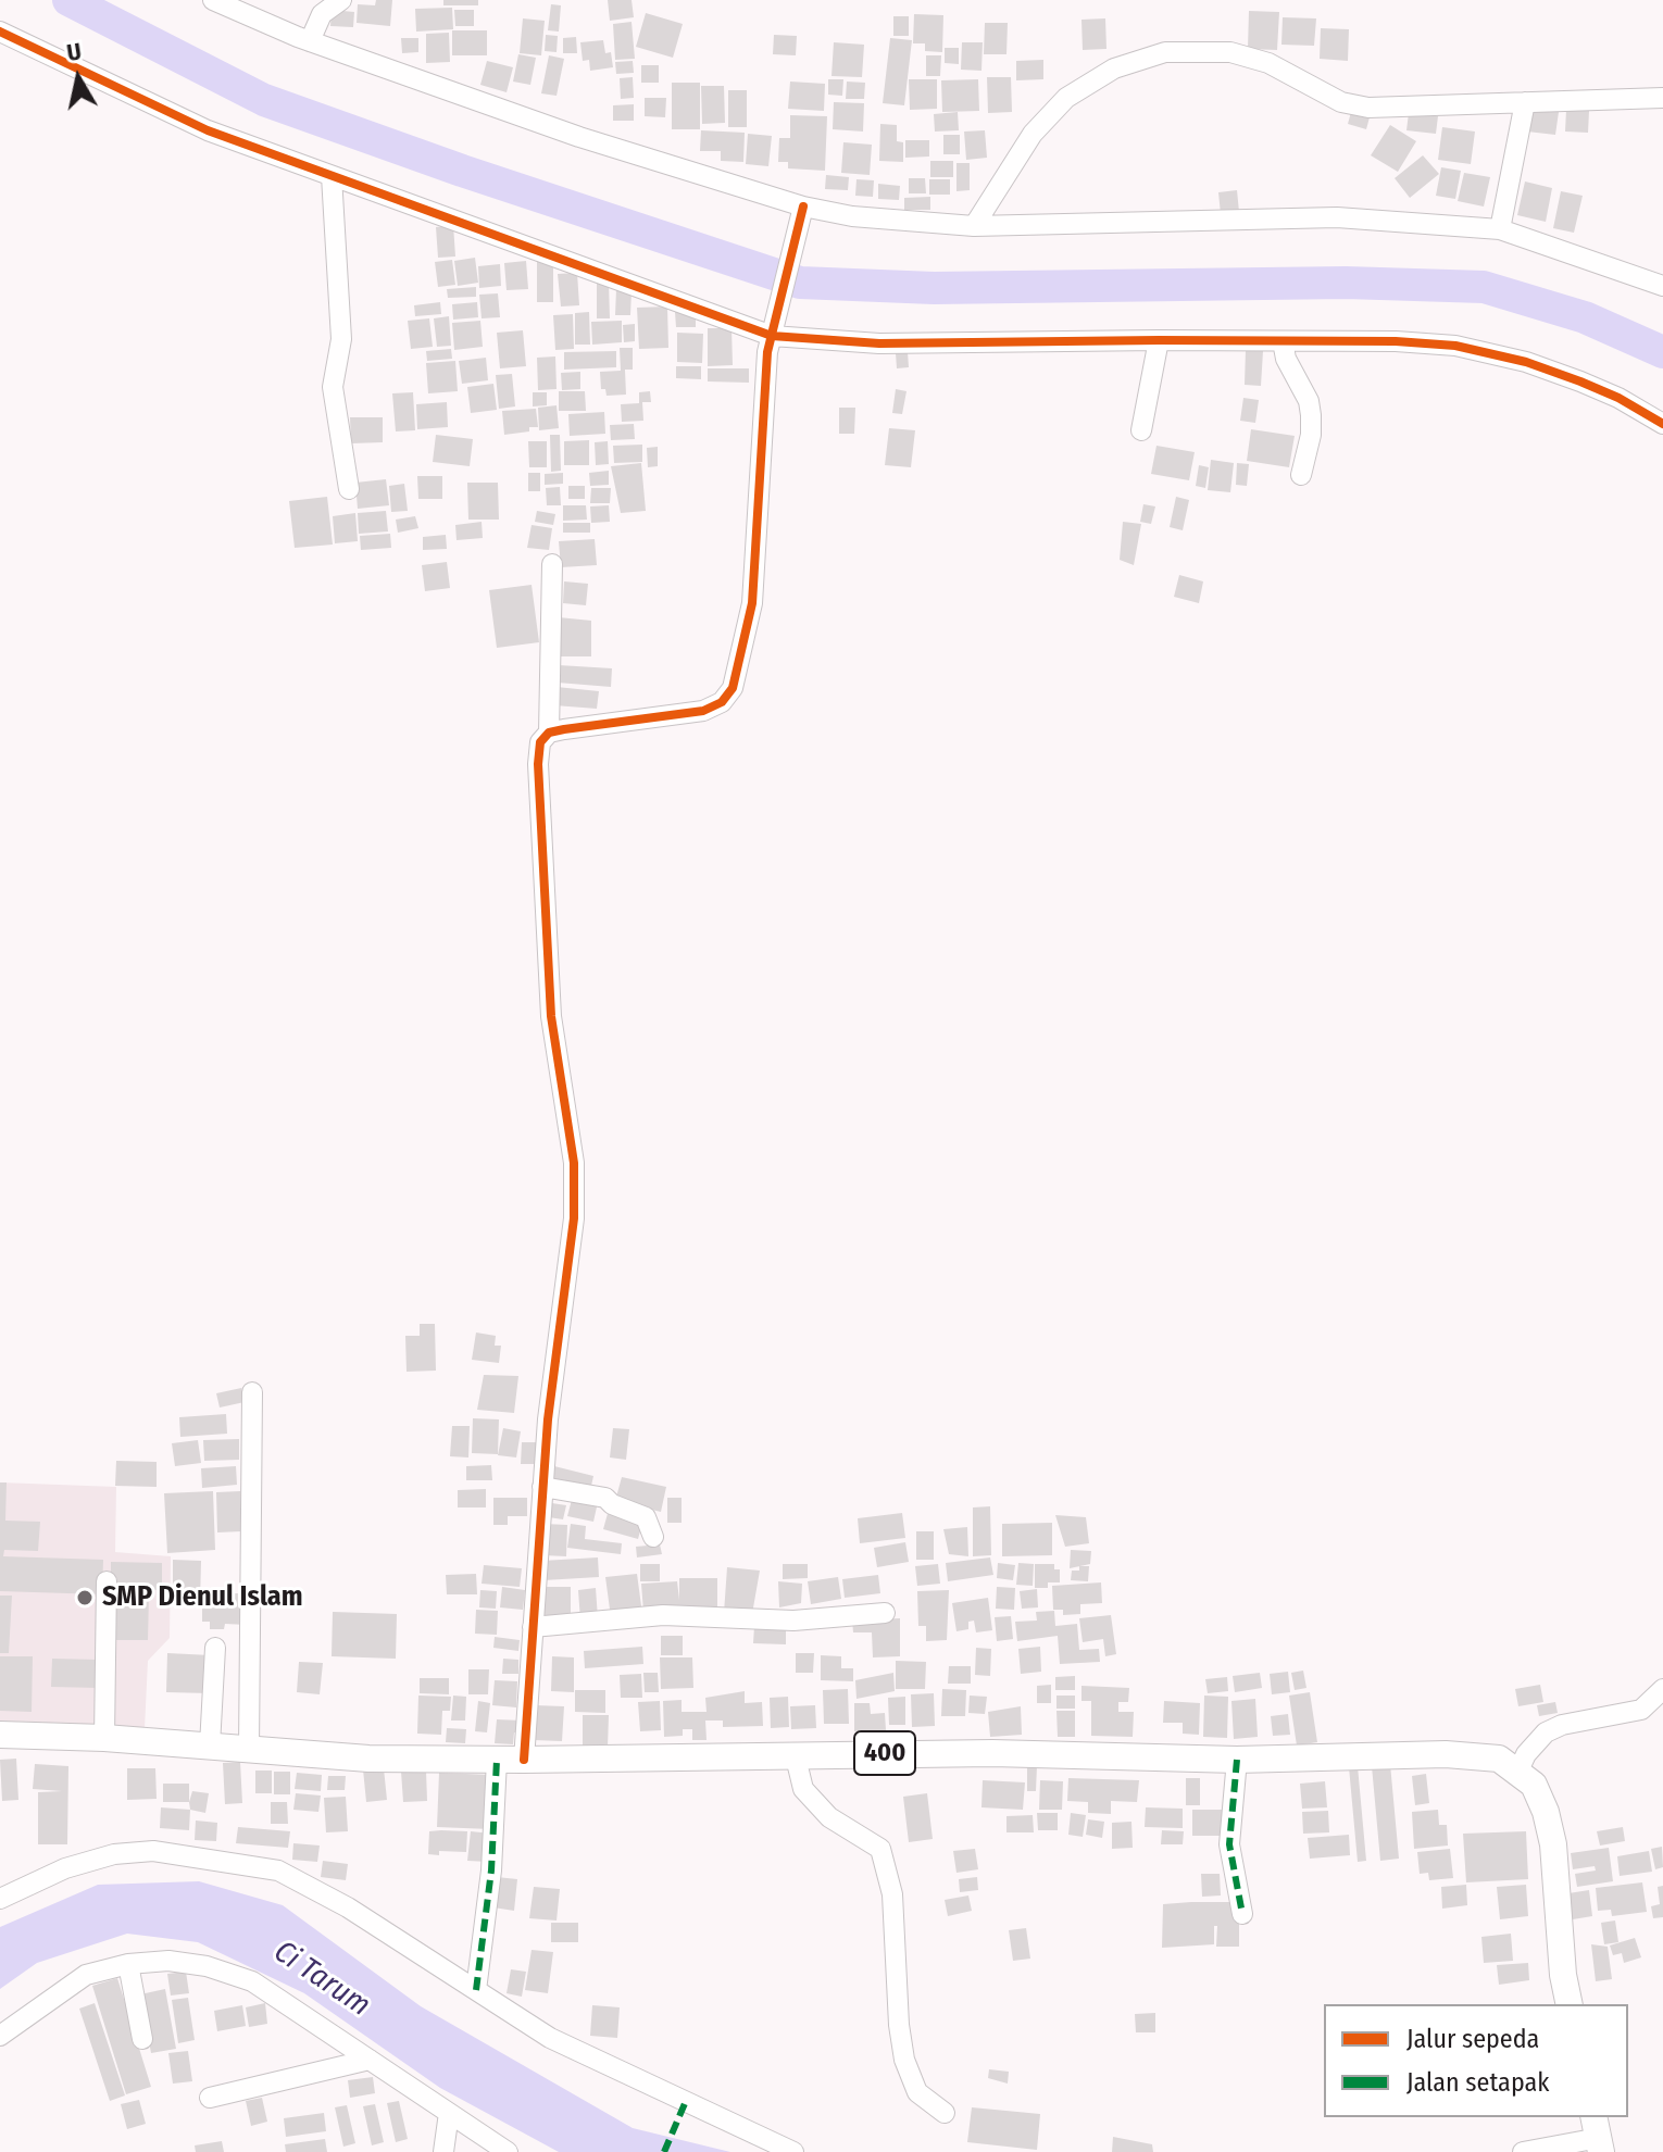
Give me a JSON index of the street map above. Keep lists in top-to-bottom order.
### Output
{
  "streets": {
    "main road": ["400"]
  },
  "water": ["Ci Tarum"],
  "places": ["SMP Dienul Islam"],
  "legend": ["Jalur sepeda", "Jalan setapak"],
  "north": "top"
}
